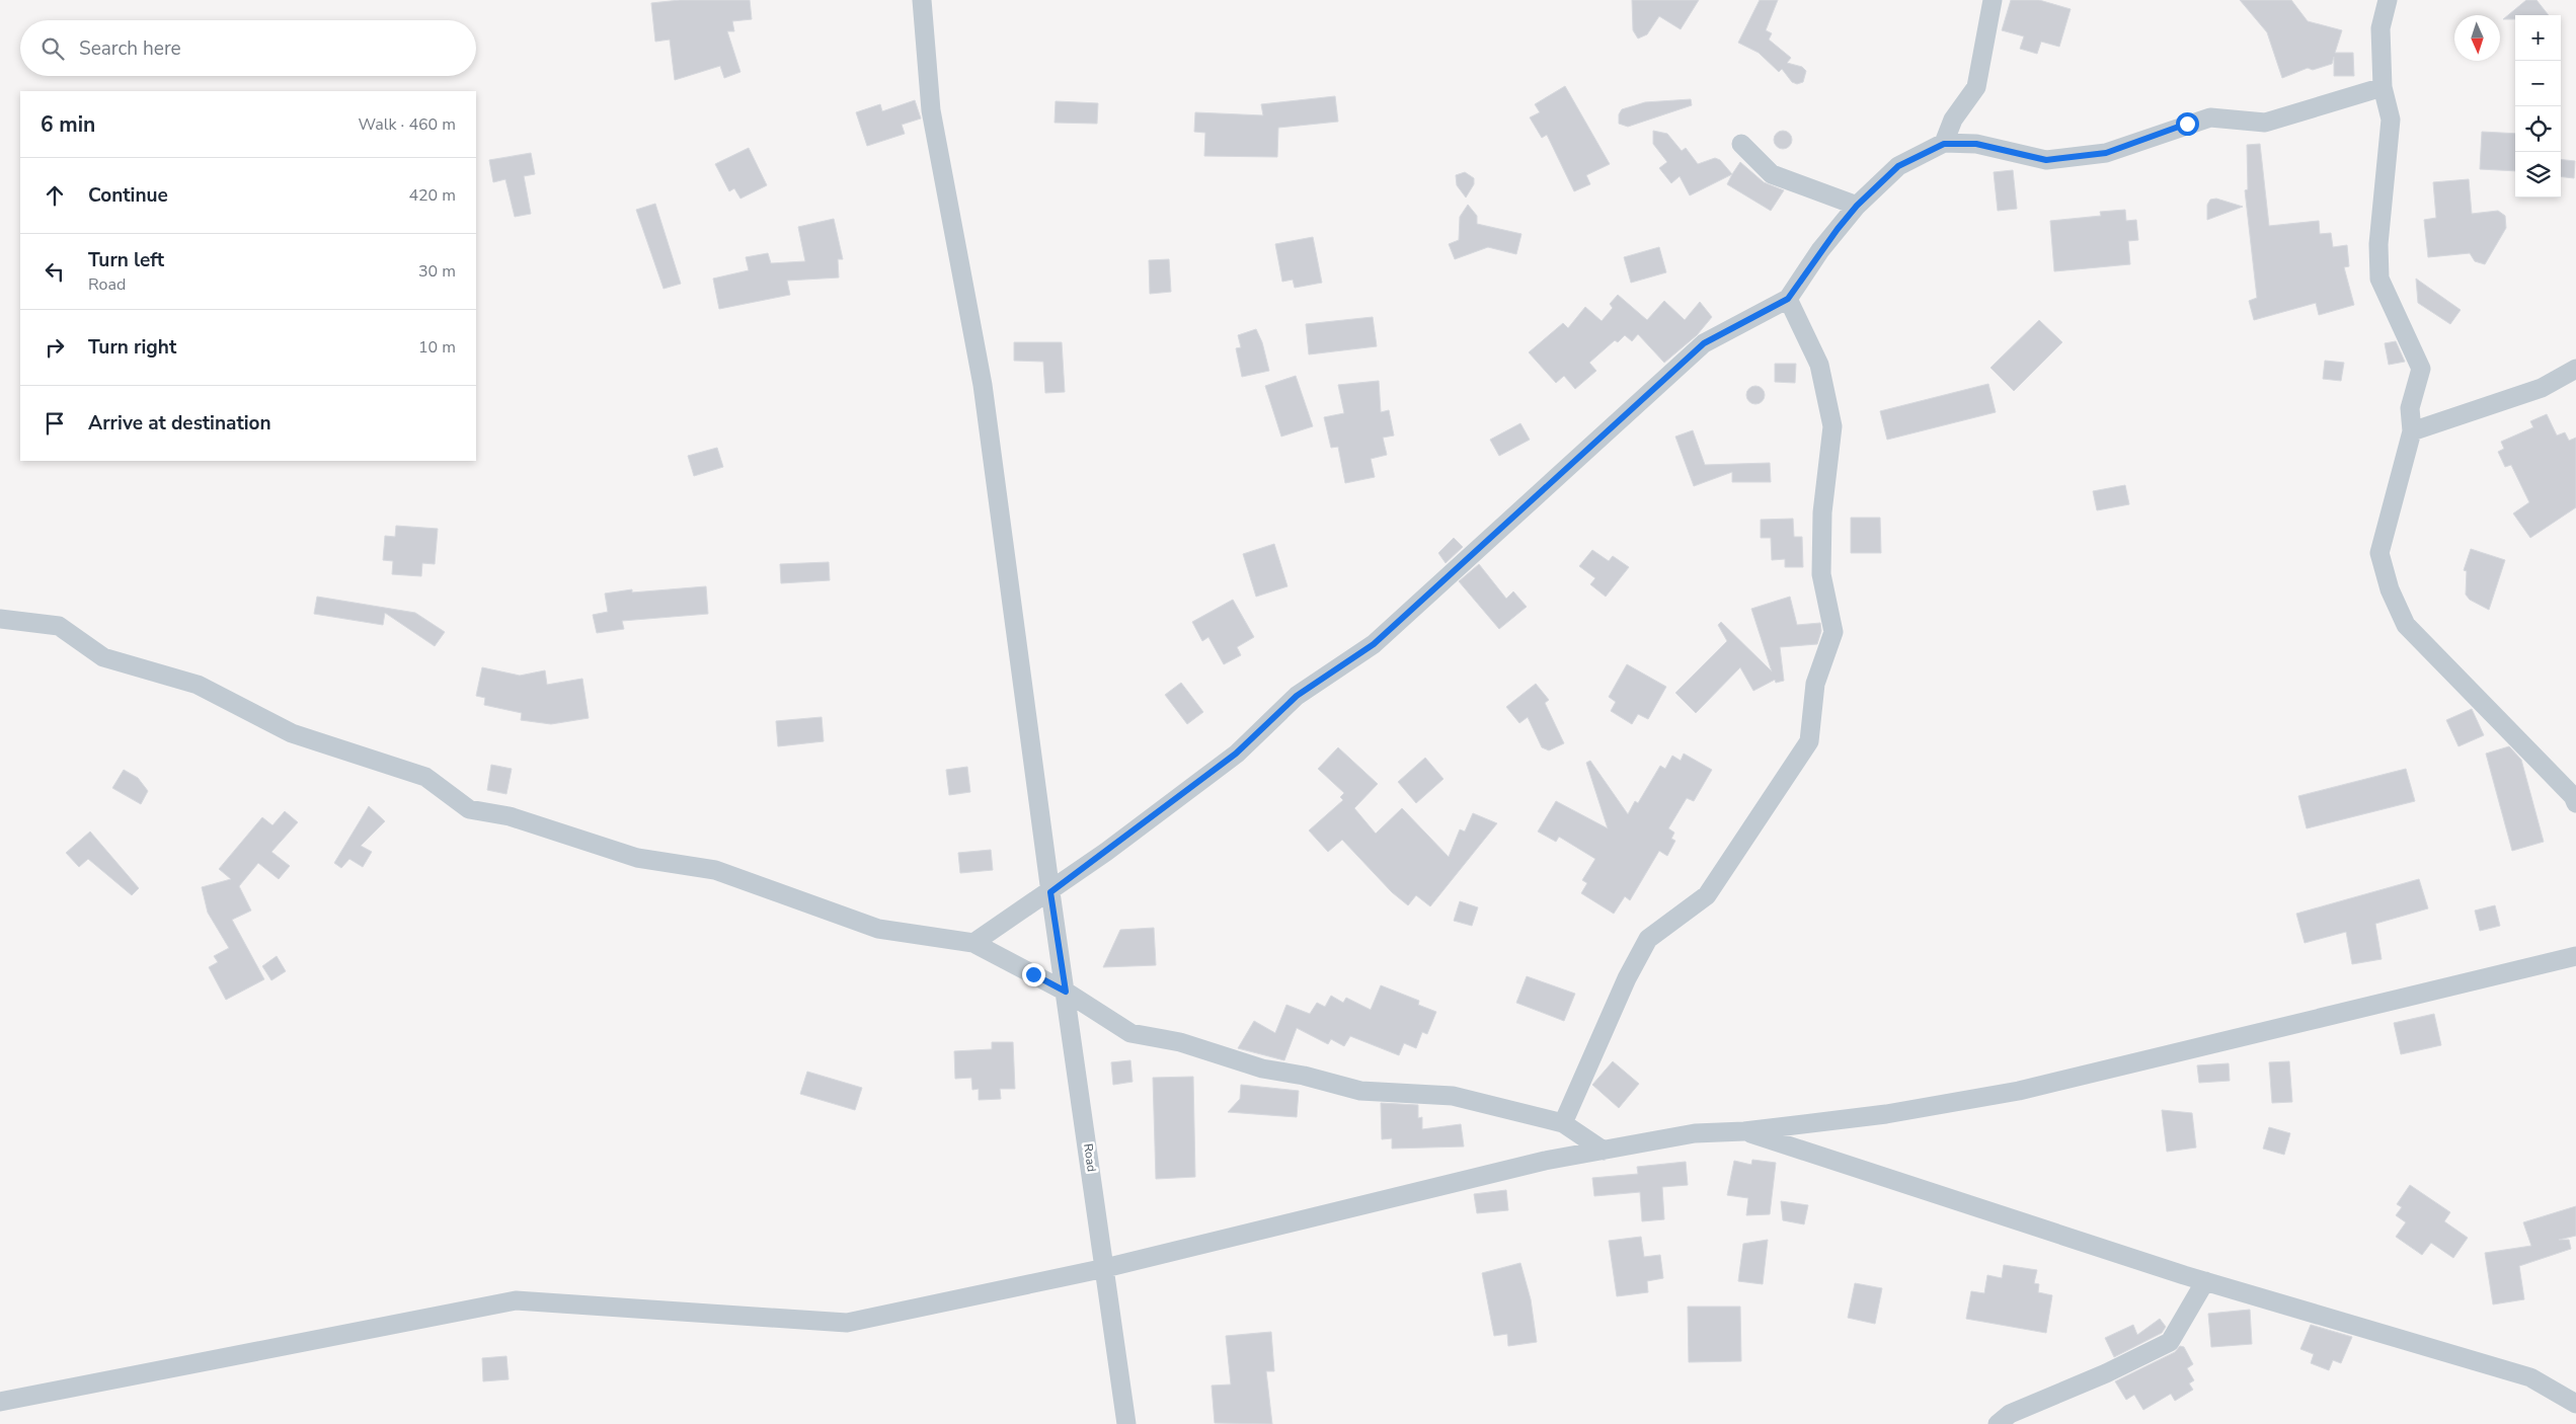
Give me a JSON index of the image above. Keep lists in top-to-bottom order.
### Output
{
  "streets": {
    "street": ["Road"]
  },
  "north": "bottom",
  "page": {
    "map_buttons": ["+", "−"],
    "search": "Search here",
    "heading": ["6 min", "Walk · 460 m"],
    "list": [
      ["Continue", "420 m"],
      ["Turn left", "Road", "30 m"],
      ["Turn right", "10 m"],
      "Arrive at destination"
    ]
  }
}
